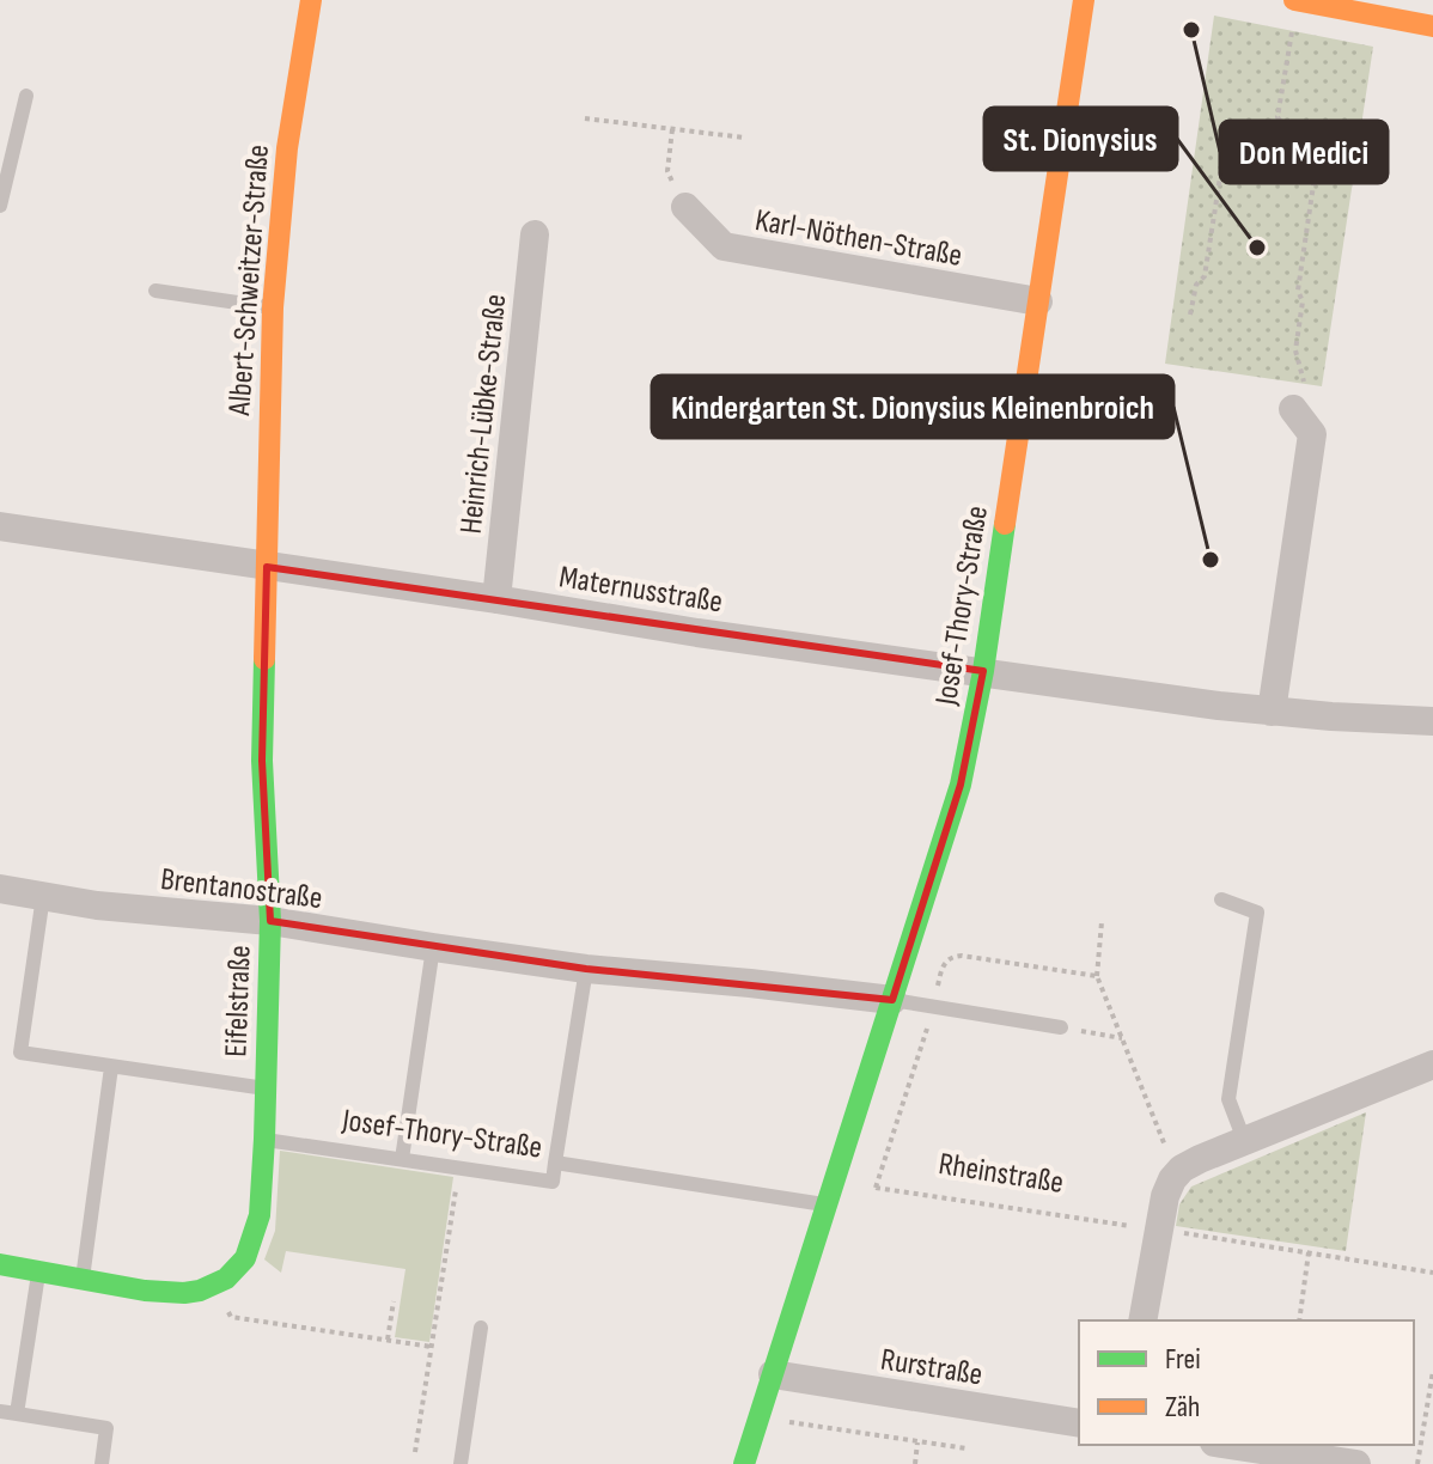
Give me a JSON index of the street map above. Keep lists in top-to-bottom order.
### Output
{
  "streets": {
    "street": [
      "Karl-Nöthen-Straße",
      "Albert-Schweitzer-Straße",
      "Heinrich-Lübke-Straße",
      "Maternusstraße",
      "Josef-Thory-Straße",
      "Brentanostraße",
      "Eifelstraße",
      "Rurstraße"
    ],
    "path": ["Rheinstraße"]
  },
  "crossings": [
    ["Karl-Nöthen-Straße", "Josef-Thory-Straße"],
    ["Albert-Schweitzer-Straße", "Maternusstraße"],
    ["Albert-Schweitzer-Straße", "Eifelstraße"],
    ["Heinrich-Lübke-Straße", "Maternusstraße"],
    ["Maternusstraße", "Josef-Thory-Straße"],
    ["Maternusstraße", "Eifelstraße"],
    ["Josef-Thory-Straße", "Brentanostraße"],
    ["Josef-Thory-Straße", "Eifelstraße"],
    ["Josef-Thory-Straße", "Rheinstraße"],
    ["Josef-Thory-Straße", "Rurstraße"],
    ["Brentanostraße", "Eifelstraße"]
  ],
  "places": ["Don Medici", "St. Dionysius", "Kindergarten St. Dionysius Kleinenbroich"],
  "legend": ["Frei", "Zäh"]
}
